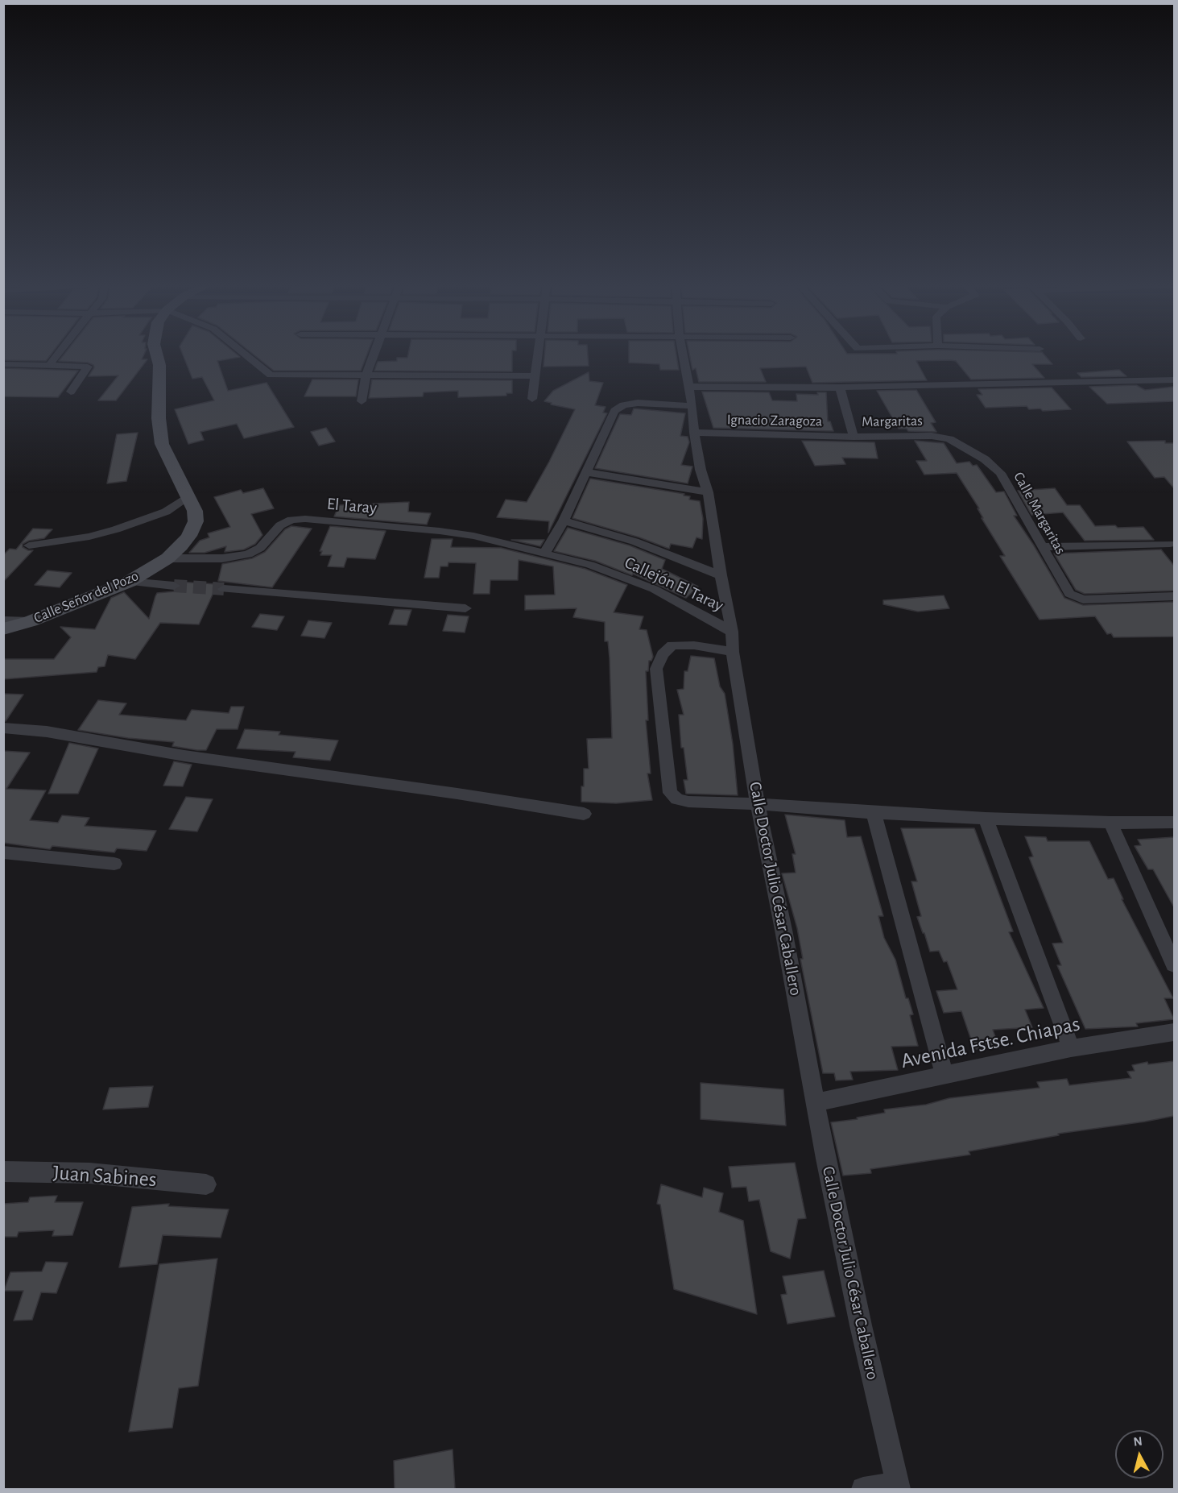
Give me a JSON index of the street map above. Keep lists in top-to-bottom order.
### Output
{
  "streets": {
    "street": [
      "Ignacio Zaragoza",
      "Margaritas",
      "El Taray",
      "Calle Margaritas",
      "Callejón El Taray",
      "Calle Señor del Pozo",
      "Calle Doctor Julio César Caballero",
      "Avenida Fstse. Chiapas",
      "Juan Sabines"
    ]
  },
  "crossings": [
    ["Ignacio Zaragoza", "Margaritas"],
    ["Ignacio Zaragoza", "Calle Doctor Julio César Caballero"],
    ["Margaritas", "Calle Margaritas"],
    ["El Taray", "Callejón El Taray"],
    ["El Taray", "Calle Señor del Pozo"],
    ["Callejón El Taray", "Calle Doctor Julio César Caballero"],
    ["Calle Doctor Julio César Caballero", "Avenida Fstse. Chiapas"]
  ],
  "north": "top"
}
